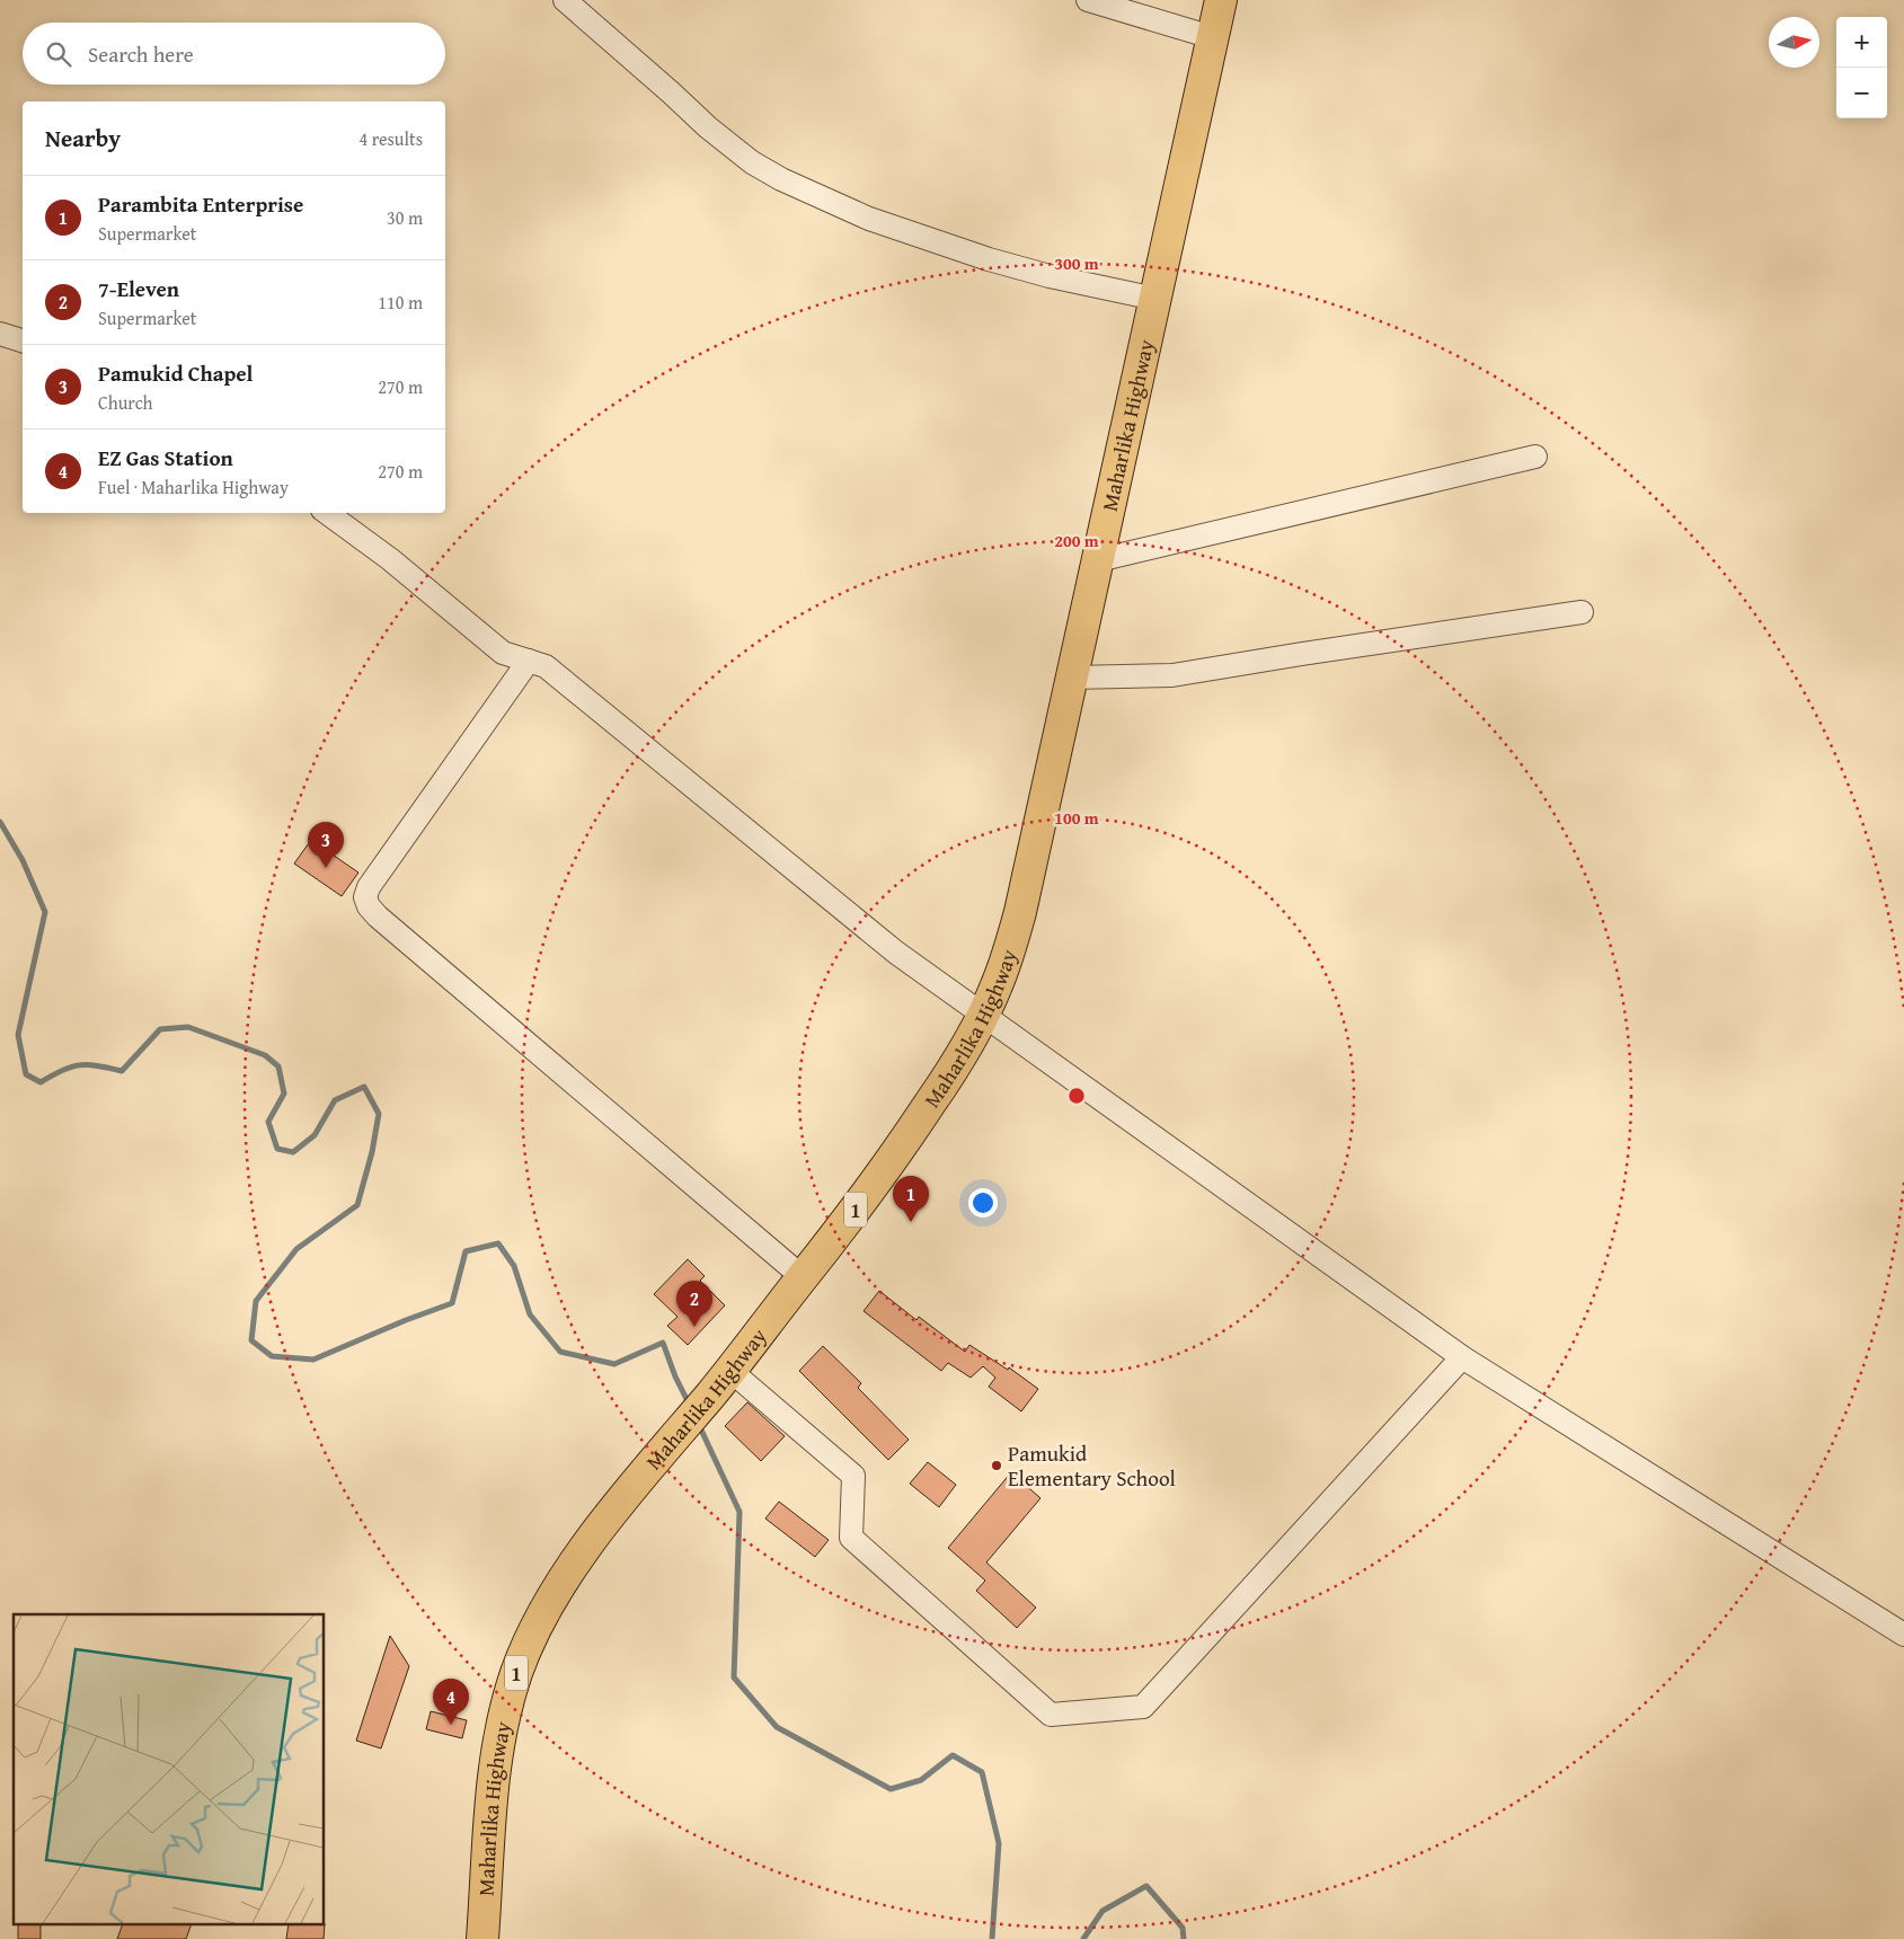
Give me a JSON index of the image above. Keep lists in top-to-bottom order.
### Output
{
  "streets": {
    "highway": ["Maharlika Highway", "1"]
  },
  "places": ["Pamukid Elementary School"],
  "north": "right",
  "page": {
    "map_buttons": ["+", "−"],
    "search": "Search here",
    "heading": ["Nearby", "4 results"],
    "list": [
      {
        "mark": "1",
        "name": "Parambita Enterprise",
        "note": "Supermarket",
        "value": "30 m"
      },
      {
        "mark": "2",
        "name": "7-Eleven",
        "note": "Supermarket",
        "value": "110 m"
      },
      {
        "mark": "3",
        "name": "Pamukid Chapel",
        "note": "Church",
        "value": "270 m"
      },
      {
        "mark": "4",
        "name": "EZ Gas Station",
        "note": "Fuel · Maharlika Highway",
        "value": "270 m"
      }
    ],
    "pins": [
      "3",
      "1",
      "2",
      "4"
    ]
  },
  "rings": ["300 m", "200 m", "100 m"]
}
